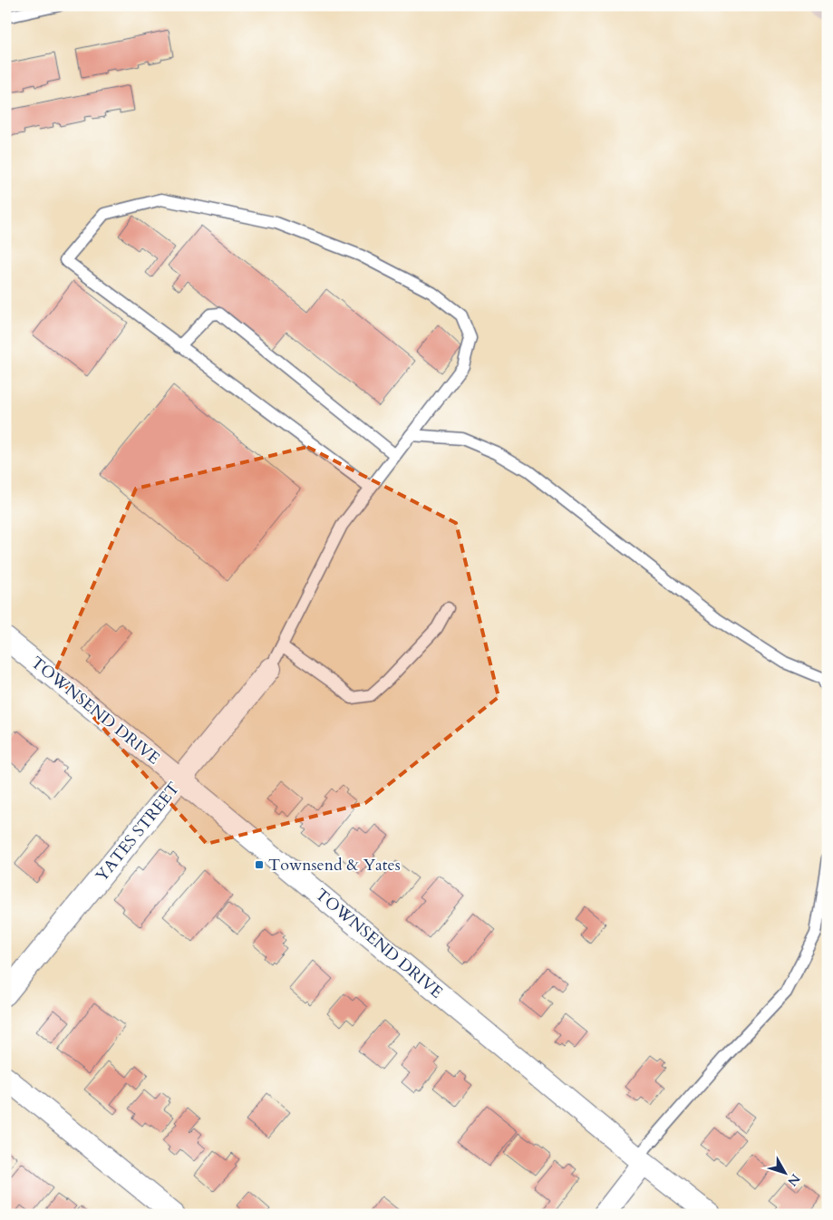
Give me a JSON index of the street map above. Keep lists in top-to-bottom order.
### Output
{
  "streets": {
    "street": ["TOWNSEND DRIVE", "YATES STREET"]
  },
  "crossings": [
    ["TOWNSEND DRIVE", "YATES STREET"]
  ],
  "places": {
    "transit": ["Townsend & Yates"]
  },
  "north": "bottom right"
}
